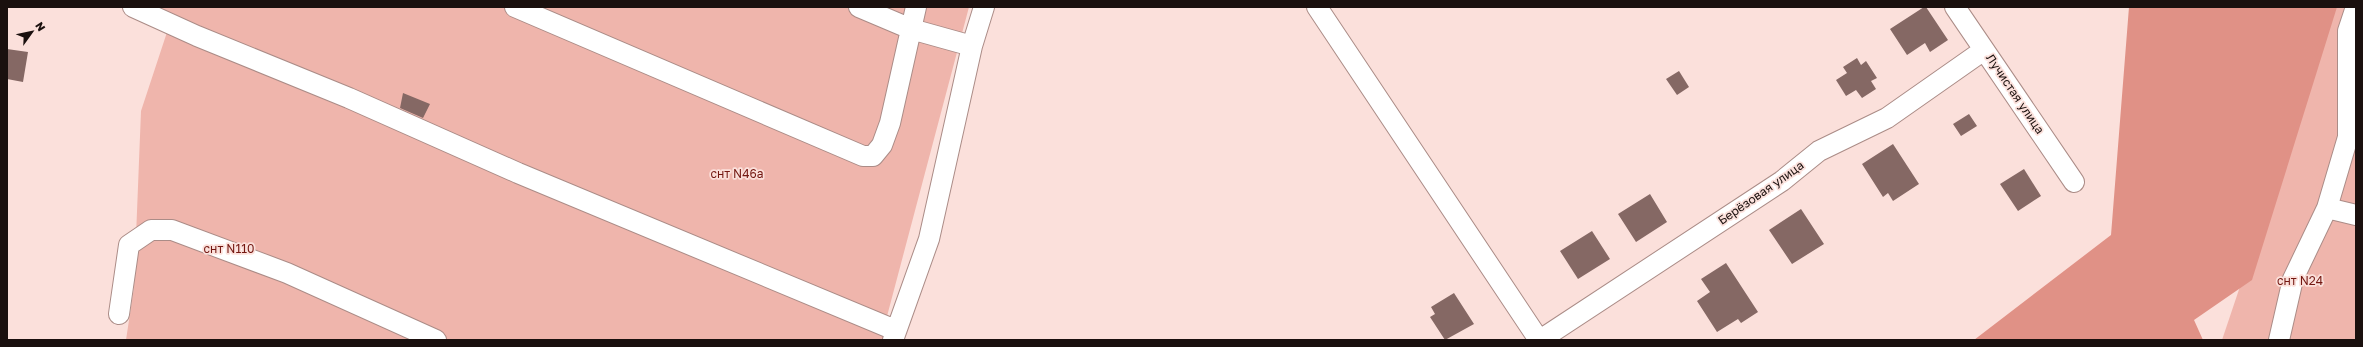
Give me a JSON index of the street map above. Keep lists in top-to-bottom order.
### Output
{
  "streets": {
    "street": ["Лучистая улица", "Берёзовая улица"]
  },
  "crossings": [
    ["Лучистая улица", "Берёзовая улица"]
  ],
  "parks": ["снт N46а", "снт N110", "снт N24"],
  "north": "top right"
}
